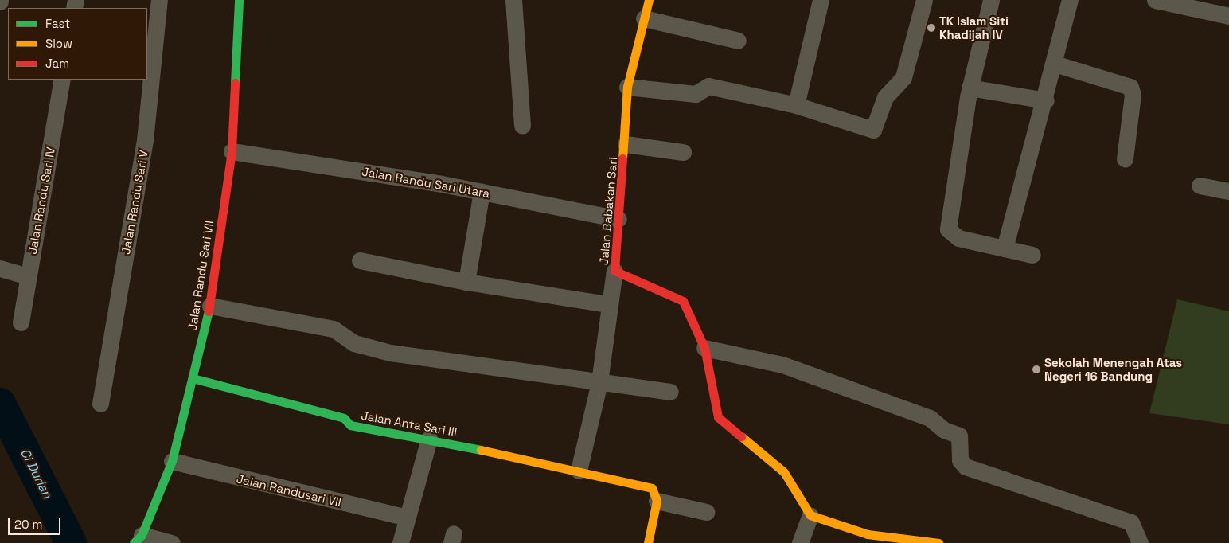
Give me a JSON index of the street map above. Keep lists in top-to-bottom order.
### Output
{
  "streets": {
    "street": [
      "Jalan Randu Sari Utara",
      "Jalan Randu Sari IV",
      "Jalan Randu Sari V",
      "Jalan Babakan Sari",
      "Jalan Randu Sari VII",
      "Jalan Anta Sari III",
      "Jalan Randusari VII"
    ]
  },
  "crossings": [
    ["Jalan Randu Sari Utara", "Jalan Babakan Sari"],
    ["Jalan Randu Sari Utara", "Jalan Randu Sari VII"],
    ["Jalan Randu Sari VII", "Jalan Anta Sari III"],
    ["Jalan Randu Sari VII", "Jalan Randusari VII"]
  ],
  "water": ["Ci Durian"],
  "places": ["TK Islam Siti Khadijah IV", "Sekolah Menengah Atas Negeri 16 Bandung"],
  "legend": ["Fast", "Slow", "Jam"],
  "scale_bar": "20 m"
}
